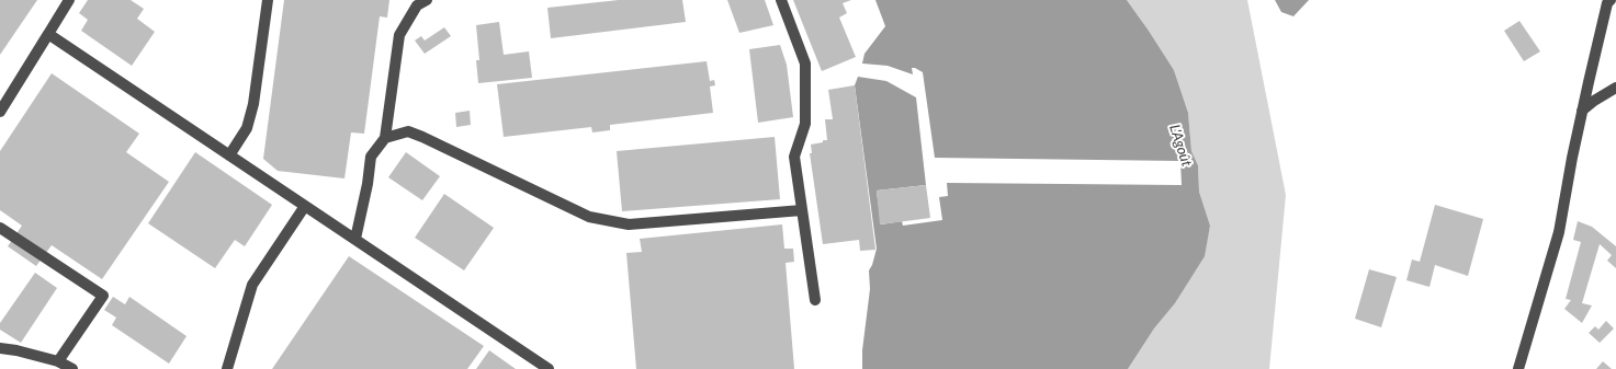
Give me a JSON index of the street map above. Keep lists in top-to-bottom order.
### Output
{
  "water": ["L'Agoût"]
}
